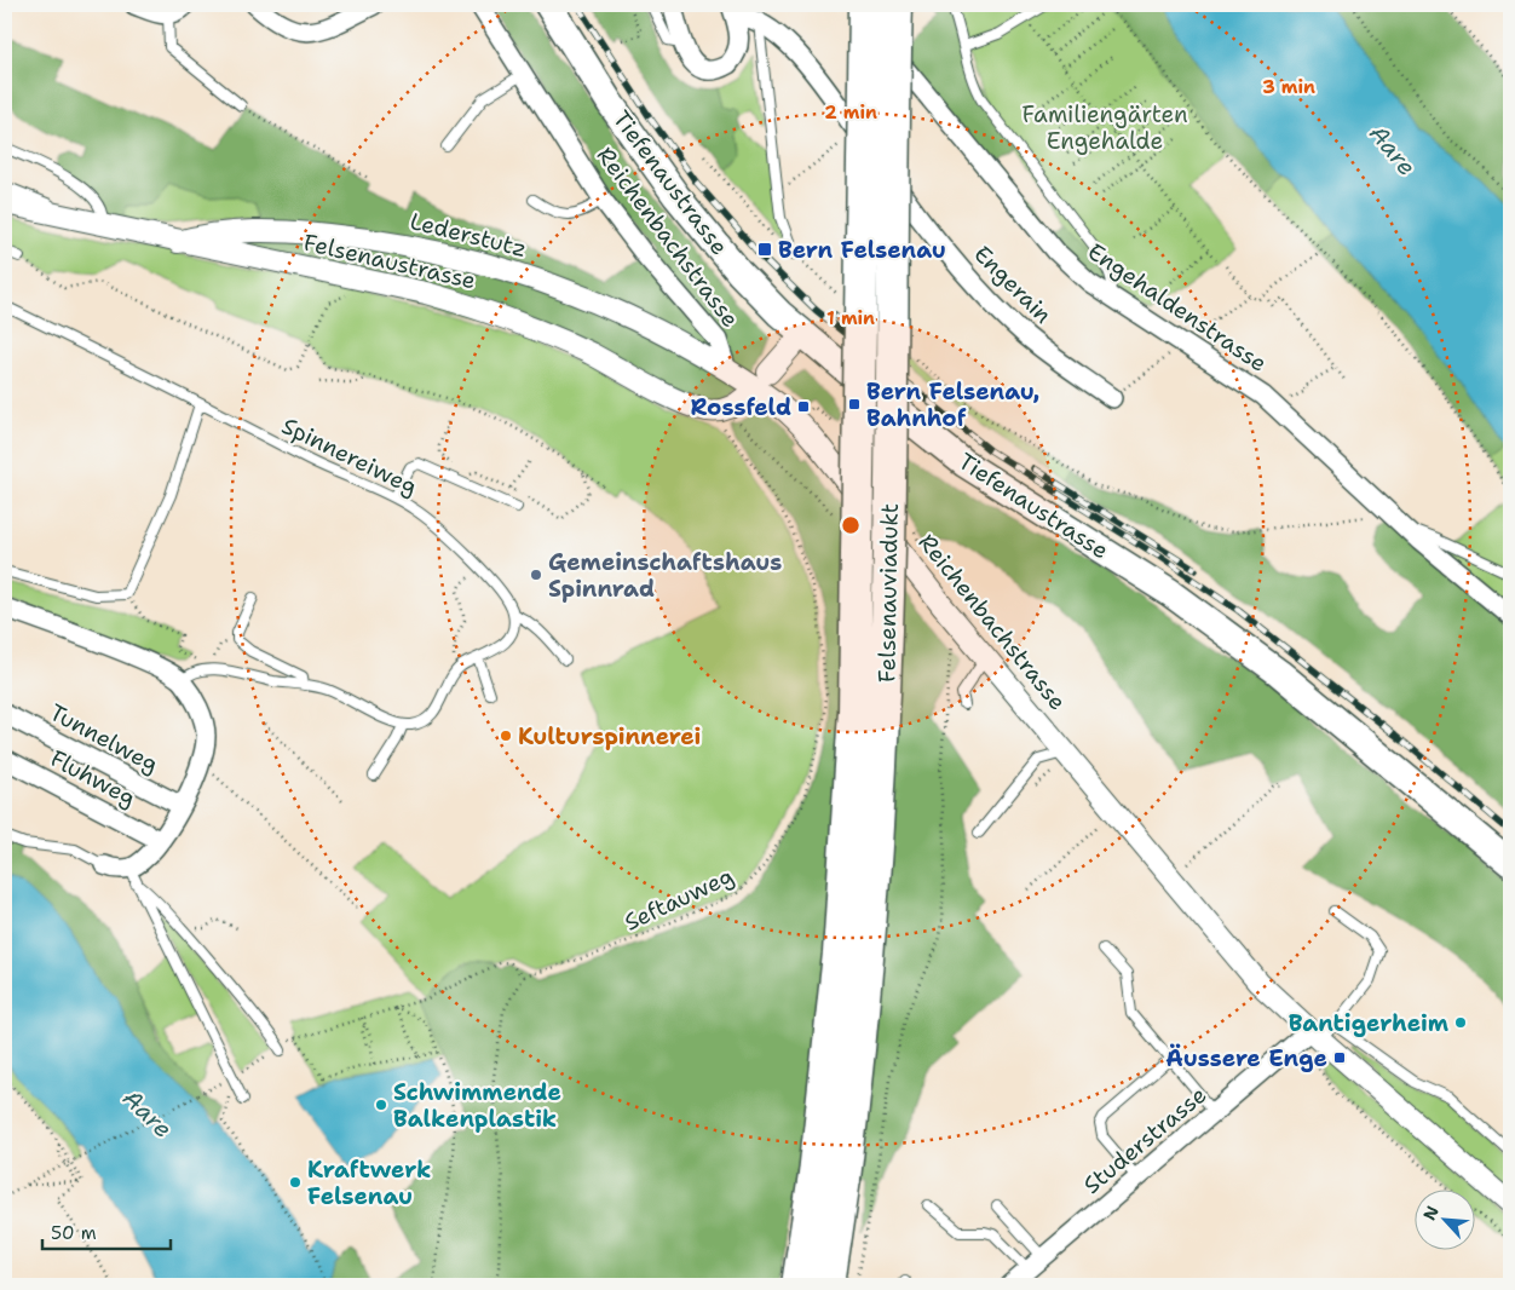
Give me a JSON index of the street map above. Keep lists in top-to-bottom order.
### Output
{
  "streets": {
    "highway": ["Felsenauviadukt"],
    "main road": ["Tiefenaustrasse"],
    "street": [
      "Lederstutz",
      "Reichenbachstrasse",
      "Felsenaustrasse",
      "Engerain",
      "Engehaldenstrasse",
      "Tunnelweg",
      "Fluhweg",
      "Studerstrasse"
    ],
    "lane": ["Spinnereiweg"],
    "path": ["Seftauweg"]
  },
  "crossings": [
    ["Lederstutz", "Reichenbachstrasse"],
    ["Lederstutz", "Felsenaustrasse"],
    ["Reichenbachstrasse", "Studerstrasse"]
  ],
  "water": ["Aare"],
  "parks": ["Familiengärten Engehalde"],
  "places": {
    "transit": [
      "Bern Felsenau",
      "Bern Felsenau, Bahnhof",
      "Rossfeld",
      "Äussere Enge"
    ],
    "other": [
      "Gemeinschaftshaus Spinnrad",
      "Kulturspinnerei",
      "Bantigerheim",
      "Schwimmende Balkenplastik",
      "Kraftwerk Felsenau"
    ]
  },
  "scale_bar": "50 m",
  "north": "top left",
  "rings": ["3 min", "2 min", "1 min"]
}
